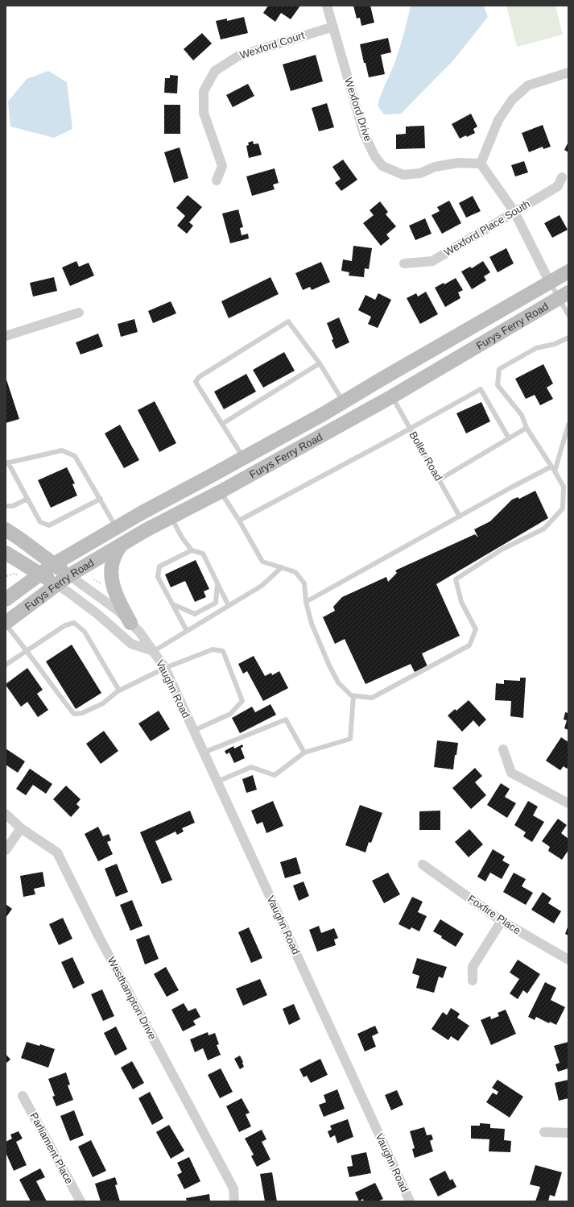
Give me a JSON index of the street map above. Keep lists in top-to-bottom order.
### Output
{
  "streets": {
    "main road": ["Furys Ferry Road"],
    "street": [
      "Wexford Court",
      "Wexford Drive",
      "Wexford Place South",
      "Vaughn Road",
      "Foxfire Place",
      "Westhampton Drive",
      "Parliament Place"
    ],
    "lane": ["Boller Road"]
  },
  "crossings": [
    ["Wexford Court", "Wexford Drive"],
    ["Furys Ferry Road", "Boller Road"],
    ["Furys Ferry Road", "Vaughn Road"]
  ]
}
